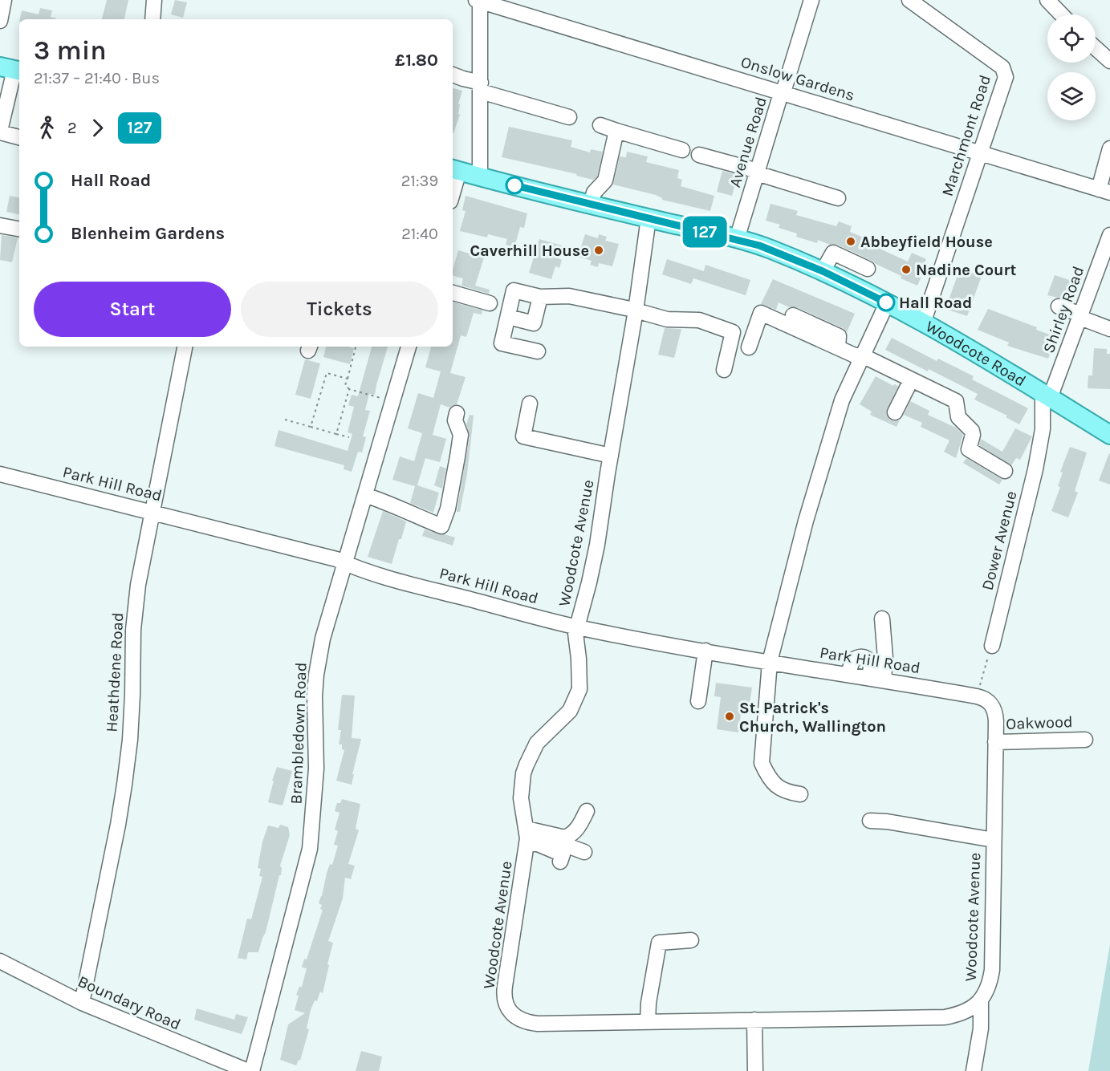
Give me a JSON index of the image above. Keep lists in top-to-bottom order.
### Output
{
  "streets": {
    "main road": ["Woodcote Road"],
    "street": [
      "Onslow Gardens",
      "Marchmont Road",
      "Avenue Road",
      "Shirley Road",
      "Park Hill Road",
      "Dower Avenue",
      "Woodcote Avenue",
      "Heathdene Road",
      "Oakwood",
      "Brambledown Road",
      "Boundary Road"
    ]
  },
  "crossings": [
    ["Onslow Gardens", "Marchmont Road"],
    ["Onslow Gardens", "Avenue Road"],
    ["Marchmont Road", "Woodcote Road"],
    ["Avenue Road", "Woodcote Road"],
    ["Shirley Road", "Woodcote Road"],
    ["Shirley Road", "Dower Avenue"],
    ["Woodcote Road", "Dower Avenue"],
    ["Woodcote Road", "Woodcote Avenue"],
    ["Park Hill Road", "Woodcote Avenue"],
    ["Park Hill Road", "Heathdene Road"],
    ["Park Hill Road", "Brambledown Road"],
    ["Woodcote Avenue", "Oakwood"],
    ["Heathdene Road", "Boundary Road"]
  ],
  "places": [
    "Abbeyfield House",
    "Caverhill House",
    "Nadine Court",
    "Hall Road",
    "St. Patrick's Church, Wallington"
  ],
  "lines": ["bus line 127"],
  "page": {
    "on_map": "127",
    "heading": ["3 min", "21:37 – 21:40 · Bus", "£1.80"],
    "legs": ["2", "127"],
    "list": [
      {
        "name": "Hall Road",
        "value": "21:39"
      },
      {
        "name": "Blenheim Gardens",
        "value": "21:40"
      }
    ],
    "buttons": ["Start", "Tickets"]
  }
}
